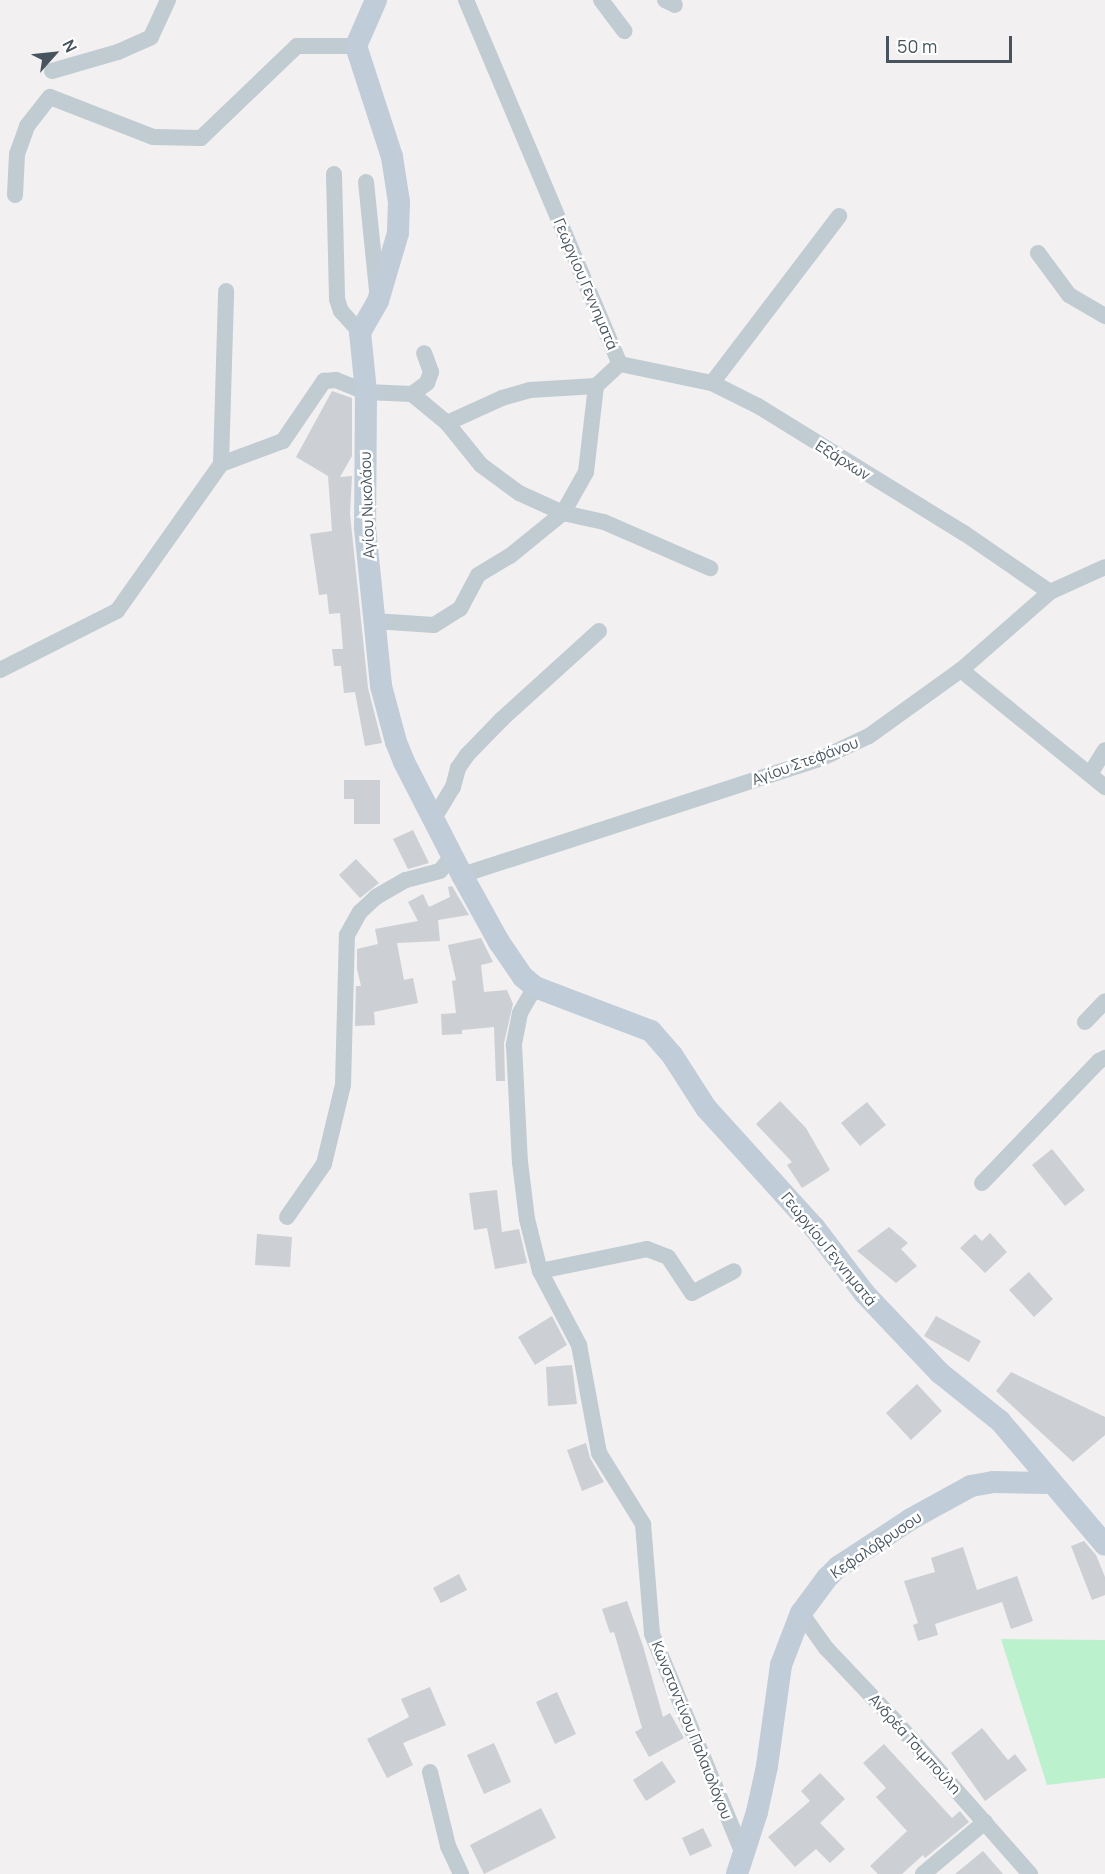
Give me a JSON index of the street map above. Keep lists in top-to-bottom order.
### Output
{
  "streets": {
    "street": [
      "Γεωργίου Γεννηματά",
      "Εξάρχων",
      "Αγίου Νικολάου",
      "Αγίου Στεφάνου",
      "Κεφαλόβρυσου",
      "Κωνσταντίνου Παλαιολόγου",
      "Ανδρέα Τσιμπούλη"
    ]
  },
  "crossings": [
    ["Γεωργίου Γεννηματά", "Εξάρχων"],
    ["Γεωργίου Γεννηματά", "Αγίου Νικολάου"],
    ["Γεωργίου Γεννηματά", "Κεφαλόβρυσου"],
    ["Γεωργίου Γεννηματά", "Κωνσταντίνου Παλαιολόγου"],
    ["Εξάρχων", "Αγίου Στεφάνου"],
    ["Αγίου Νικολάου", "Αγίου Στεφάνου"],
    ["Αγίου Νικολάου", "Κωνσταντίνου Παλαιολόγου"],
    ["Κεφαλόβρυσου", "Κωνσταντίνου Παλαιολόγου"],
    ["Κεφαλόβρυσου", "Ανδρέα Τσιμπούλη"]
  ],
  "scale_bar": "50 m",
  "north": "top right"
}
